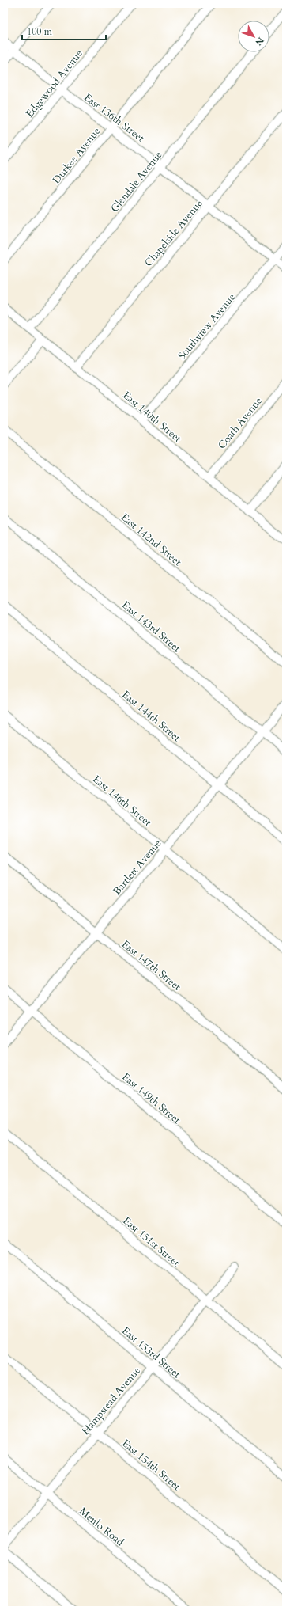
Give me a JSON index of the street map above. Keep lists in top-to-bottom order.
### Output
{
  "streets": {
    "street": [
      "Edgewood Avenue",
      "East 136th Street",
      "Durkee Avenue",
      "Glendale Avenue",
      "Chapelside Avenue",
      "Southview Avenue",
      "East 140th Street",
      "Coath Avenue",
      "East 142nd Street",
      "East 143rd Street",
      "East 144th Street",
      "East 146th Street",
      "Bartlett Avenue",
      "East 147th Street",
      "East 149th Street",
      "East 151st Street",
      "East 153rd Street",
      "Hampstead Avenue",
      "East 154th Street",
      "Menlo Road"
    ]
  },
  "crossings": [
    ["Edgewood Avenue", "East 136th Street"],
    ["East 136th Street", "Durkee Avenue"],
    ["East 136th Street", "Glendale Avenue"],
    ["East 136th Street", "Chapelside Avenue"],
    ["East 136th Street", "Southview Avenue"],
    ["Glendale Avenue", "East 140th Street"],
    ["Chapelside Avenue", "East 140th Street"],
    ["Southview Avenue", "East 140th Street"],
    ["East 140th Street", "Coath Avenue"],
    ["East 143rd Street", "Bartlett Avenue"],
    ["East 144th Street", "Bartlett Avenue"],
    ["East 146th Street", "Bartlett Avenue"],
    ["Bartlett Avenue", "East 147th Street"],
    ["Bartlett Avenue", "East 149th Street"],
    ["East 151st Street", "Hampstead Avenue"],
    ["East 153rd Street", "Hampstead Avenue"],
    ["Hampstead Avenue", "East 154th Street"],
    ["Hampstead Avenue", "Menlo Road"]
  ],
  "scale_bar": "100 m",
  "north": "bottom right"
}
